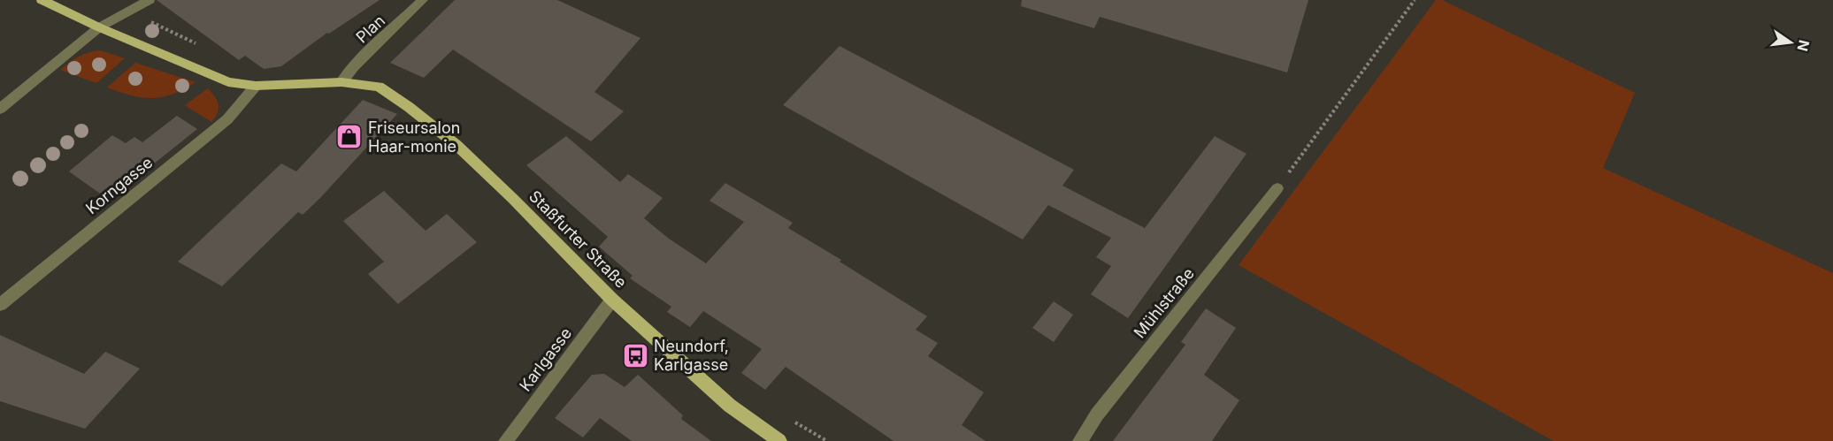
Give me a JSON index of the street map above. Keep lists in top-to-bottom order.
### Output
{
  "streets": {
    "main road": ["Staßfurter Straße"],
    "street": [
      "Plan",
      "Korngasse",
      "Mühlstraße",
      "Karlgasse"
    ]
  },
  "crossings": [
    ["Plan", "Staßfurter Straße"],
    ["Korngasse", "Staßfurter Straße"],
    ["Staßfurter Straße", "Karlgasse"]
  ],
  "places": {
    "shop": ["Friseursalon Haar-monie"],
    "bus stop": ["Neundorf, Karlgasse"]
  },
  "north": "right"
}
